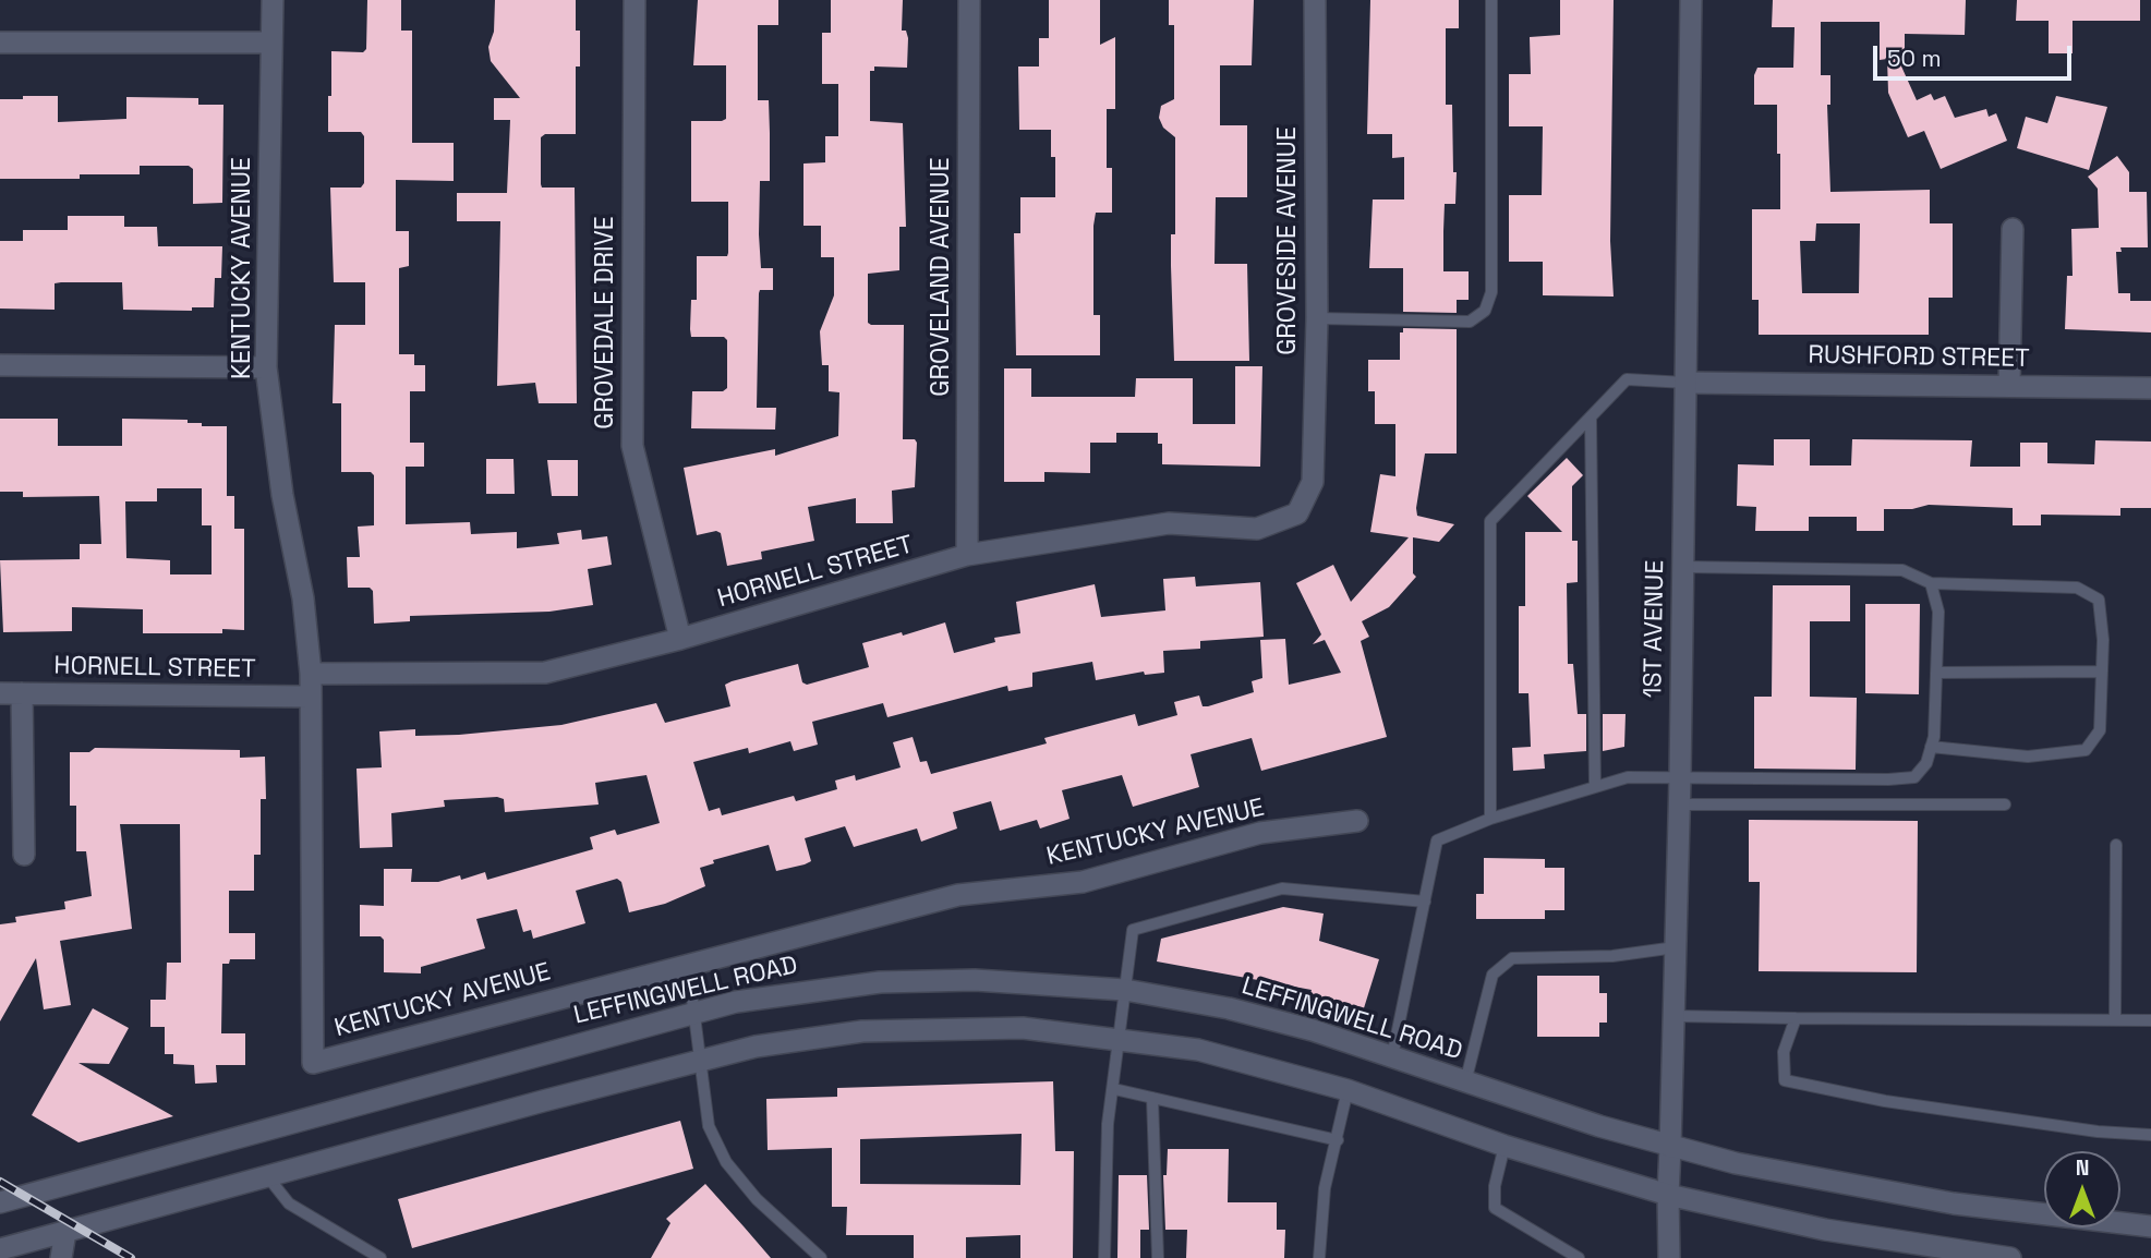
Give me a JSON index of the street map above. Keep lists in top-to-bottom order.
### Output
{
  "streets": {
    "street": [
      "GROVESIDE AVENUE",
      "KENTUCKY AVENUE",
      "GROVELAND AVENUE",
      "GROVEDALE DRIVE",
      "RUSHFORD STREET",
      "HORNELL STREET",
      "1ST AVENUE",
      "LEFFINGWELL ROAD"
    ]
  },
  "crossings": [
    ["GROVESIDE AVENUE", "HORNELL STREET"],
    ["KENTUCKY AVENUE", "HORNELL STREET"],
    ["GROVELAND AVENUE", "HORNELL STREET"],
    ["GROVEDALE DRIVE", "HORNELL STREET"],
    ["RUSHFORD STREET", "1ST AVENUE"],
    ["1ST AVENUE", "LEFFINGWELL ROAD"]
  ],
  "scale_bar": "50 m",
  "north": "top"
}
